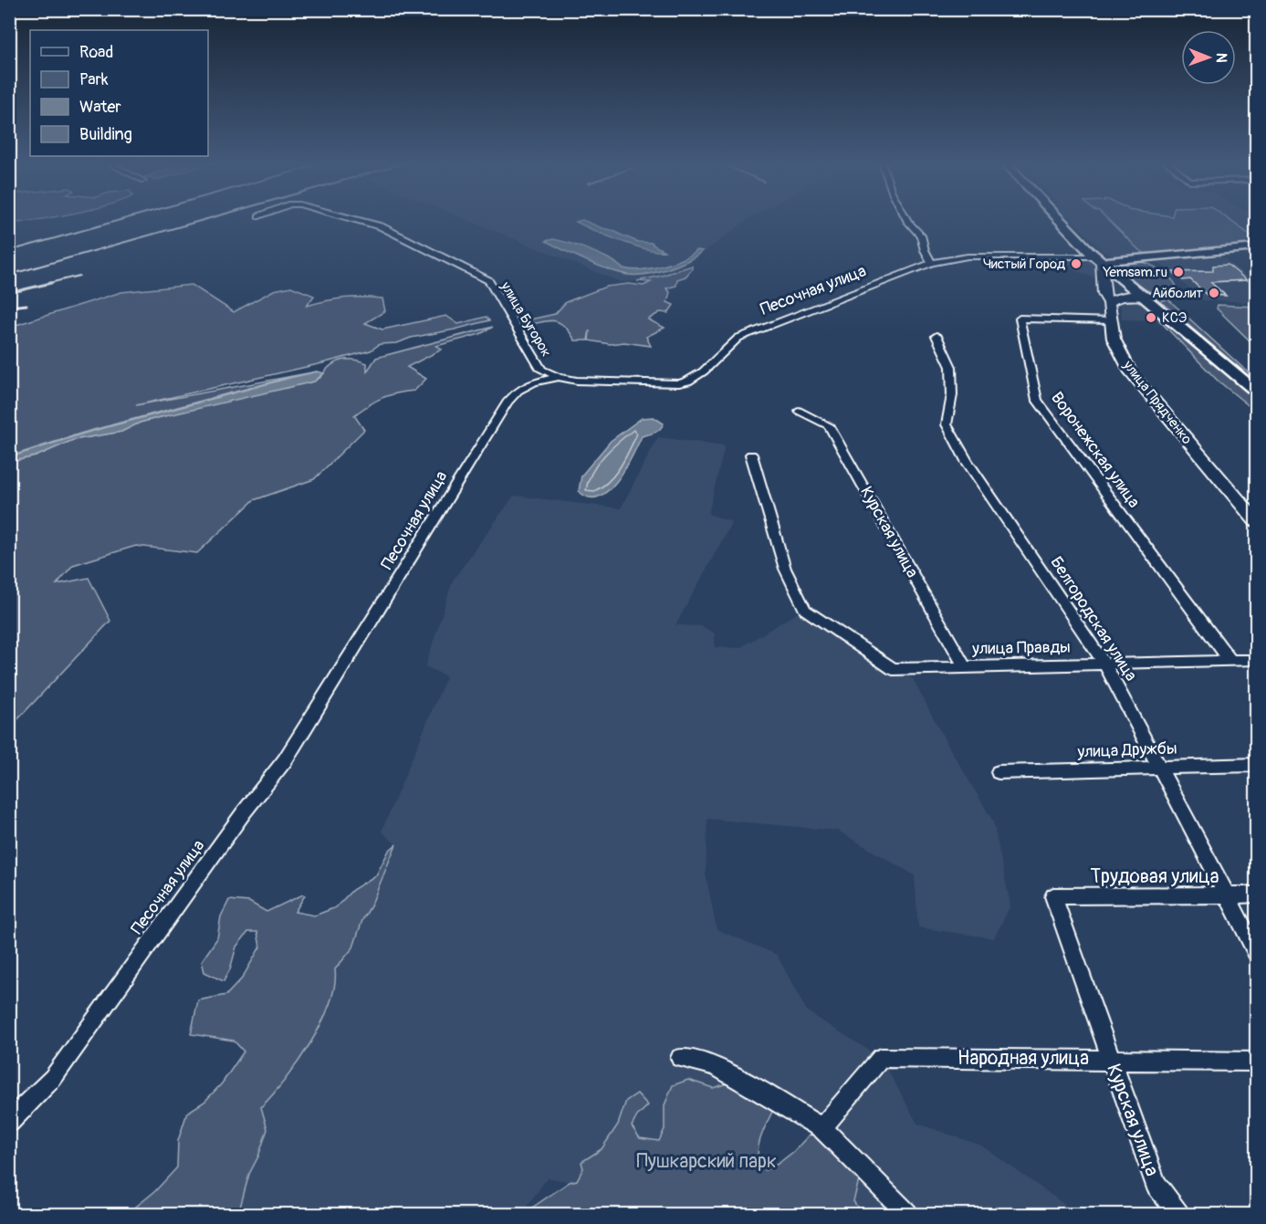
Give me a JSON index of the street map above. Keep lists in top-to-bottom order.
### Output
{
  "streets": {
    "main road": ["улица Прядченко"],
    "street": [
      "Песочная улица",
      "улица Бугорок",
      "Воронежская улица",
      "Курская улица",
      "Белгородская улица",
      "улица Правды",
      "улица Дружбы",
      "Трудовая улица",
      "Народная улица"
    ]
  },
  "crossings": [
    ["Песочная улица", "улица Бугорок"],
    ["Песочная улица", "улица Прядченко"],
    ["улица Прядченко", "Воронежская улица"],
    ["Воронежская улица", "улица Правды"],
    ["Курская улица", "улица Правды"],
    ["Курская улица", "Трудовая улица"],
    ["Курская улица", "Народная улица"],
    ["Белгородская улица", "улица Правды"],
    ["Белгородская улица", "улица Дружбы"],
    ["Белгородская улица", "Трудовая улица"]
  ],
  "parks": ["Пушкарский парк"],
  "places": [
    "Чистый Город",
    "Yemsam.ru",
    "Айболит",
    "КСЭ"
  ],
  "legend": [
    "Road",
    "Park",
    "Water",
    "Building"
  ],
  "north": "right"
}
